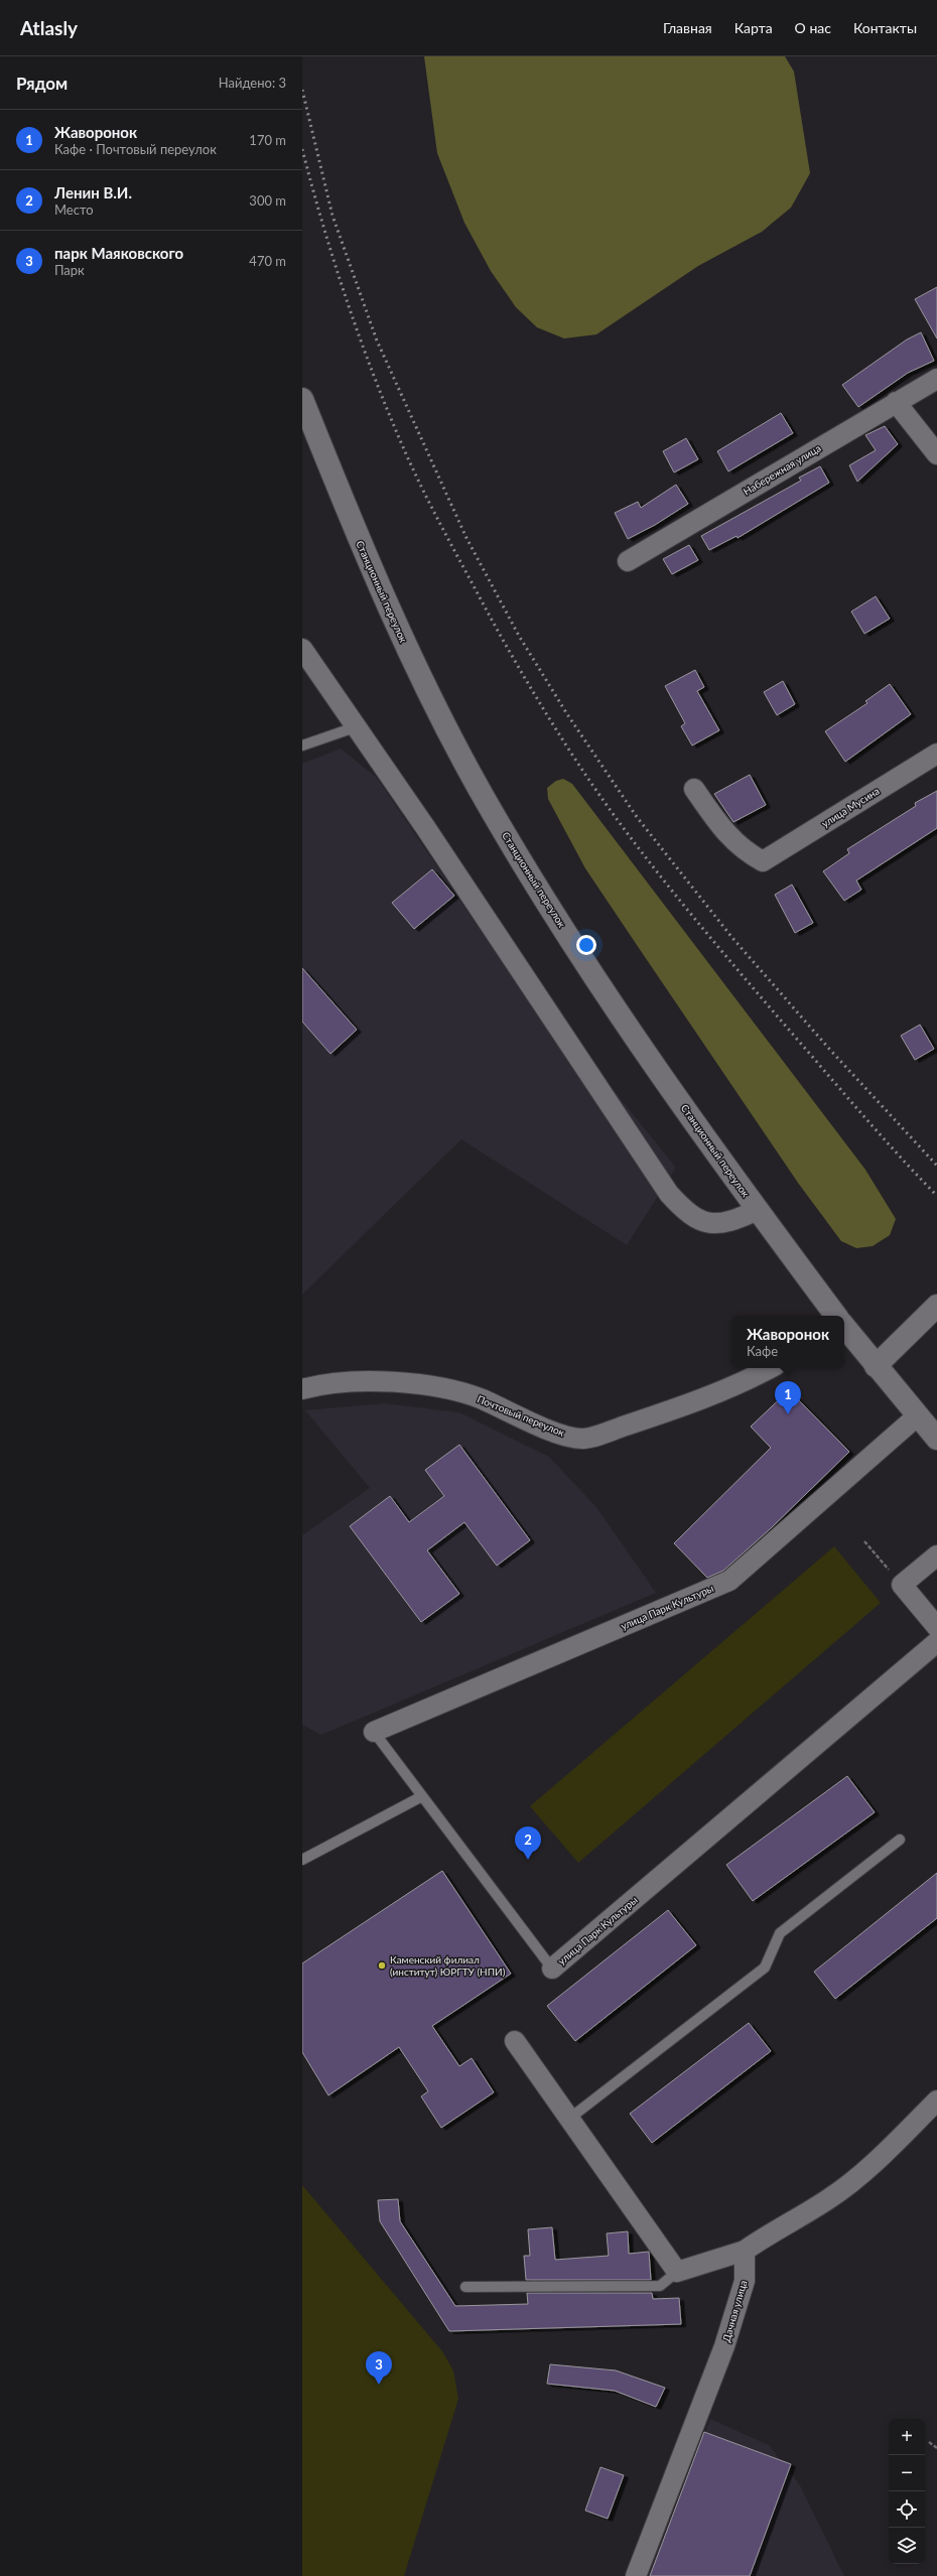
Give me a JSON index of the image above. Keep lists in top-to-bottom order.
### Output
{
  "streets": {
    "main road": ["Станционный переулок"],
    "street": [
      "Набережная улица",
      "улица Мусина",
      "Почтовый переулок",
      "улица Парк Культуры",
      "Дачная улица"
    ]
  },
  "crossings": [
    ["Станционный переулок", "улица Парк Культуры"]
  ],
  "places": ["Каменский филиал (институт) ЮРГТУ (НПИ)"],
  "page": {
    "header": "Atlasly",
    "nav": [
      "Главная",
      "Карта",
      "О нас",
      "Контакты"
    ],
    "heading": ["Рядом", "Найдено: 3"],
    "list": [
      {
        "mark": "1",
        "name": "Жаворонок",
        "note": "Кафе · Почтовый переулок",
        "value": "170 m"
      },
      {
        "mark": "2",
        "name": "Ленин В.И.",
        "note": "Место",
        "value": "300 m"
      },
      {
        "mark": "3",
        "name": "парк Маяковского",
        "note": "Парк",
        "value": "470 m"
      }
    ],
    "popup": ["Жаворонок", "Кафе"],
    "pins": ["1", "2", "3"],
    "map_buttons": ["+", "−"]
  }
}
